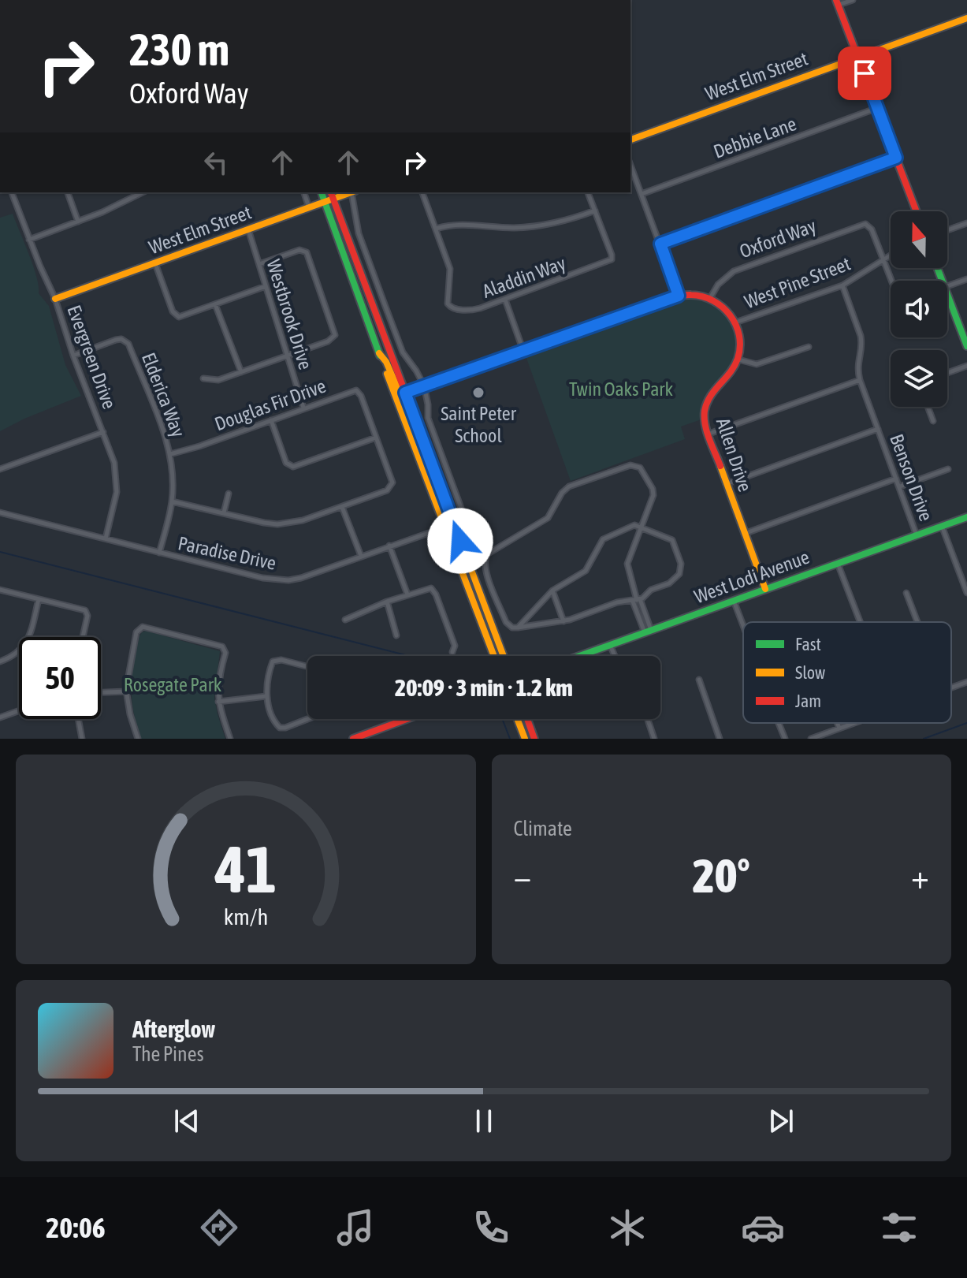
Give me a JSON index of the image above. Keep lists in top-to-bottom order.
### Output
{
  "streets": {
    "street": [
      "West Elm Street",
      "Debbie Lane",
      "Oxford Way",
      "Aladdin Way",
      "West Pine Street",
      "Westbrook Drive",
      "Evergreen Drive",
      "Elderica Way",
      "Douglas Fir Drive",
      "Allen Drive",
      "Benson Drive",
      "Paradise Drive",
      "West Lodi Avenue"
    ]
  },
  "crossings": [
    ["West Elm Street", "Westbrook Drive"],
    ["West Elm Street", "Evergreen Drive"],
    ["Oxford Way", "West Pine Street"],
    ["West Pine Street", "Benson Drive"],
    ["Westbrook Drive", "Douglas Fir Drive"],
    ["Evergreen Drive", "Elderica Way"],
    ["Evergreen Drive", "Paradise Drive"],
    ["Elderica Way", "Douglas Fir Drive"],
    ["Elderica Way", "Paradise Drive"],
    ["Allen Drive", "West Lodi Avenue"],
    ["Benson Drive", "West Lodi Avenue"]
  ],
  "parks": ["Twin Oaks Park", "Rosegate Park"],
  "places": ["Saint Peter School"],
  "legend": ["Fast", "Slow", "Jam"],
  "north": "top",
  "page": {
    "turn": ["230 m", "Oxford Way"],
    "limit": "50",
    "trip": "20:09 · 3 min · 1.2 km",
    "tile": "Climate",
    "heat": ["−", "20°", "+"],
    "song": ["Afterglow", "The Pines"],
    "tabs": "20:06",
    "gauge": ["41", "km/h"]
  }
}
